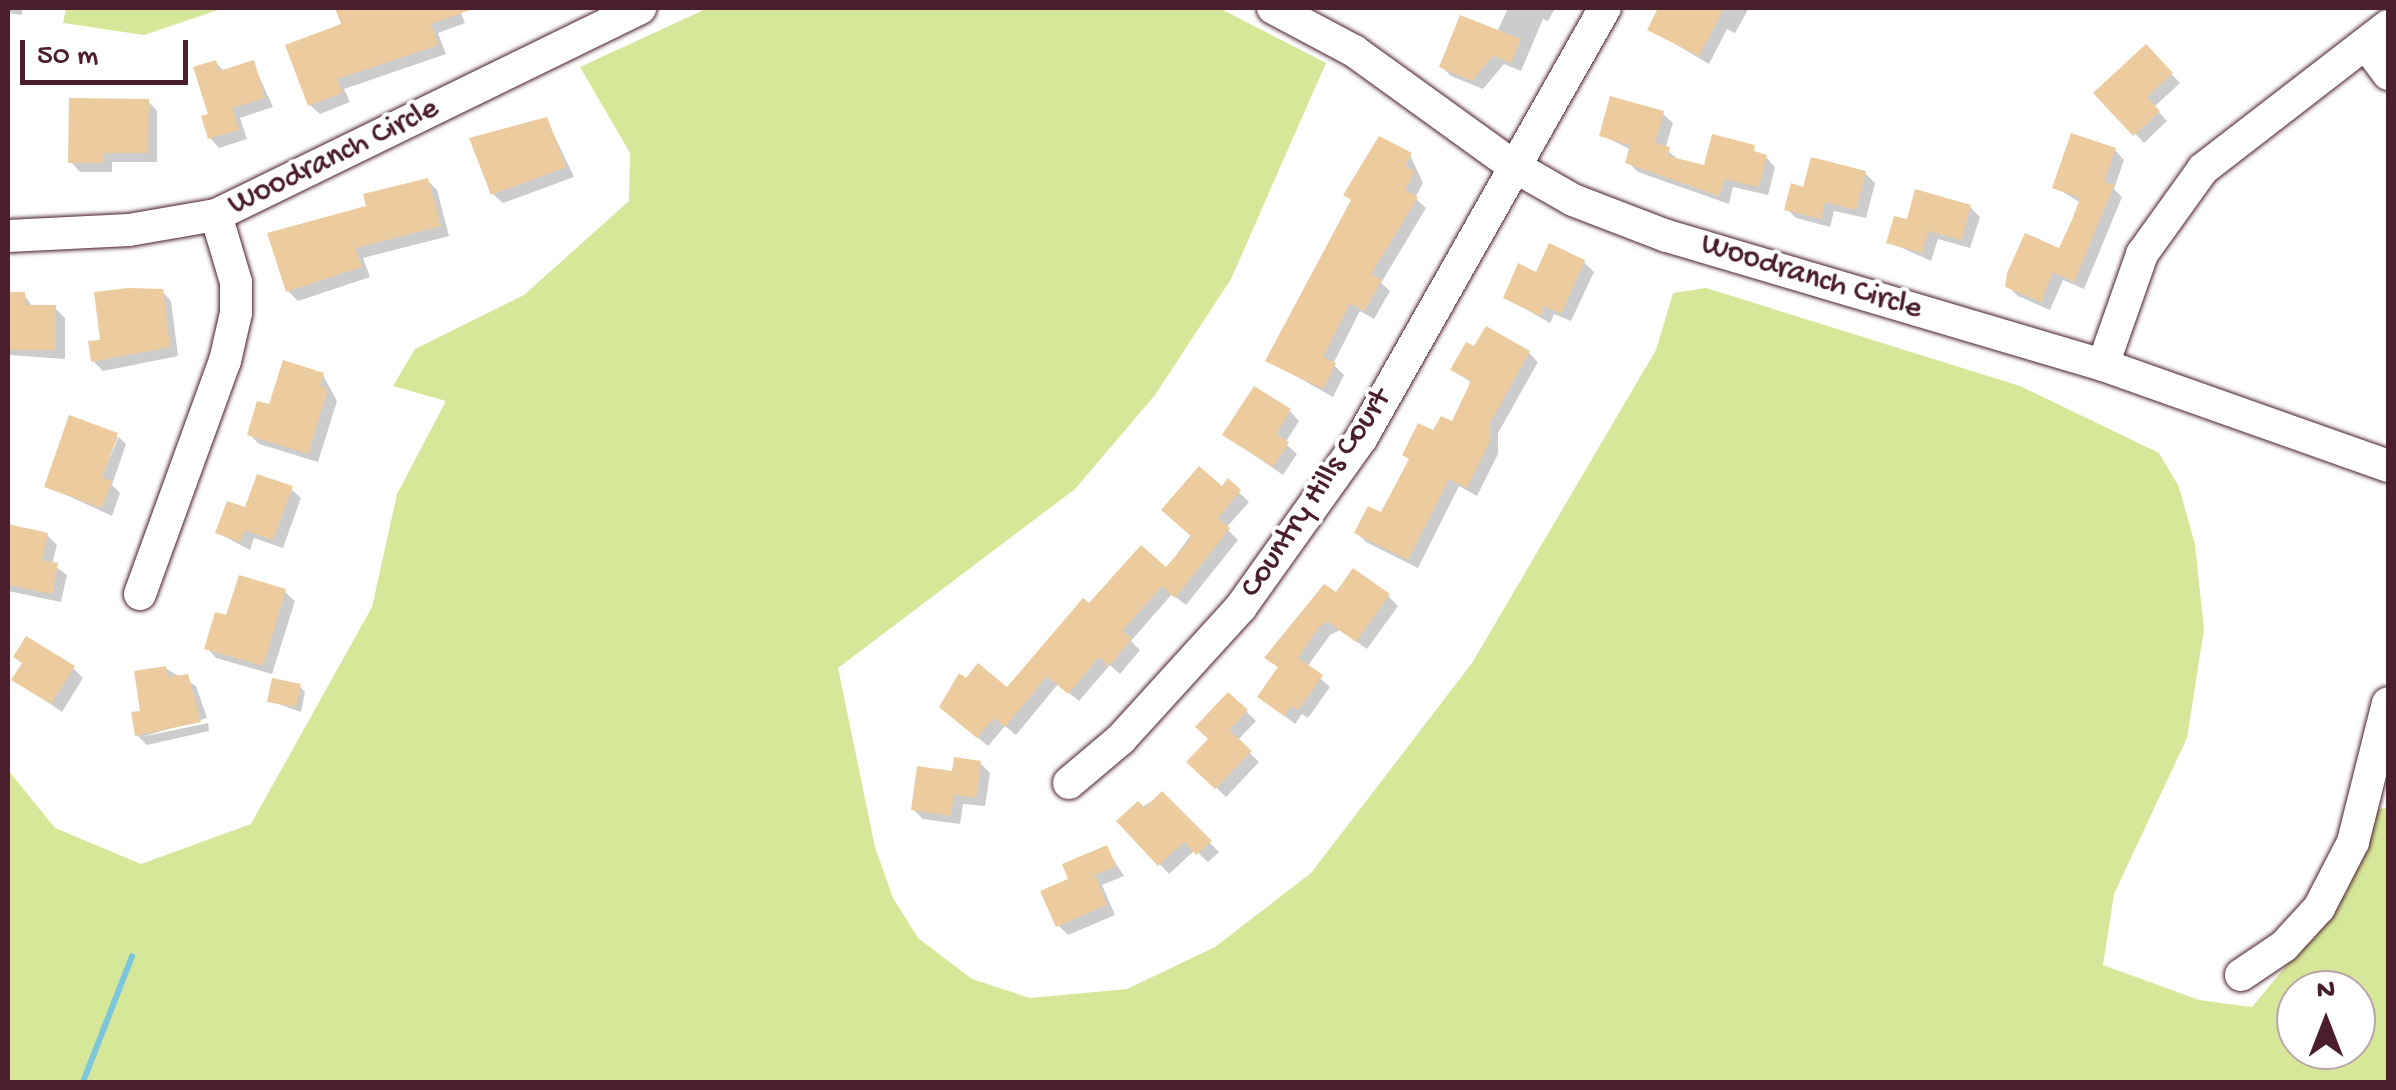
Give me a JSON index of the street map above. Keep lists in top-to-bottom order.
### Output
{
  "streets": {
    "street": ["Woodranch Circle", "Country Hills Court"]
  },
  "crossings": [
    ["Woodranch Circle", "Country Hills Court"]
  ],
  "scale_bar": "50 m",
  "north": "top"
}
